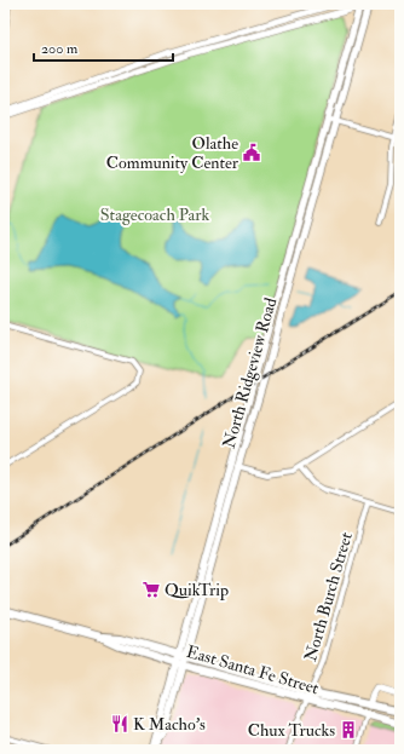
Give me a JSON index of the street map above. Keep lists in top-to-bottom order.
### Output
{
  "streets": {
    "main road": ["North Ridgeview Road", "East Santa Fe Street"],
    "street": ["North Burch Street"]
  },
  "crossings": [
    ["North Ridgeview Road", "East Santa Fe Street"],
    ["North Burch Street", "East Santa Fe Street"]
  ],
  "parks": ["Stagecoach Park"],
  "places": {
    "public building": ["Olathe Community Center"],
    "supermarket": ["QuikTrip"],
    "restaurant": ["K Macho's"],
    "building": ["Chux Trucks"]
  },
  "scale_bar": "200 m"
}
